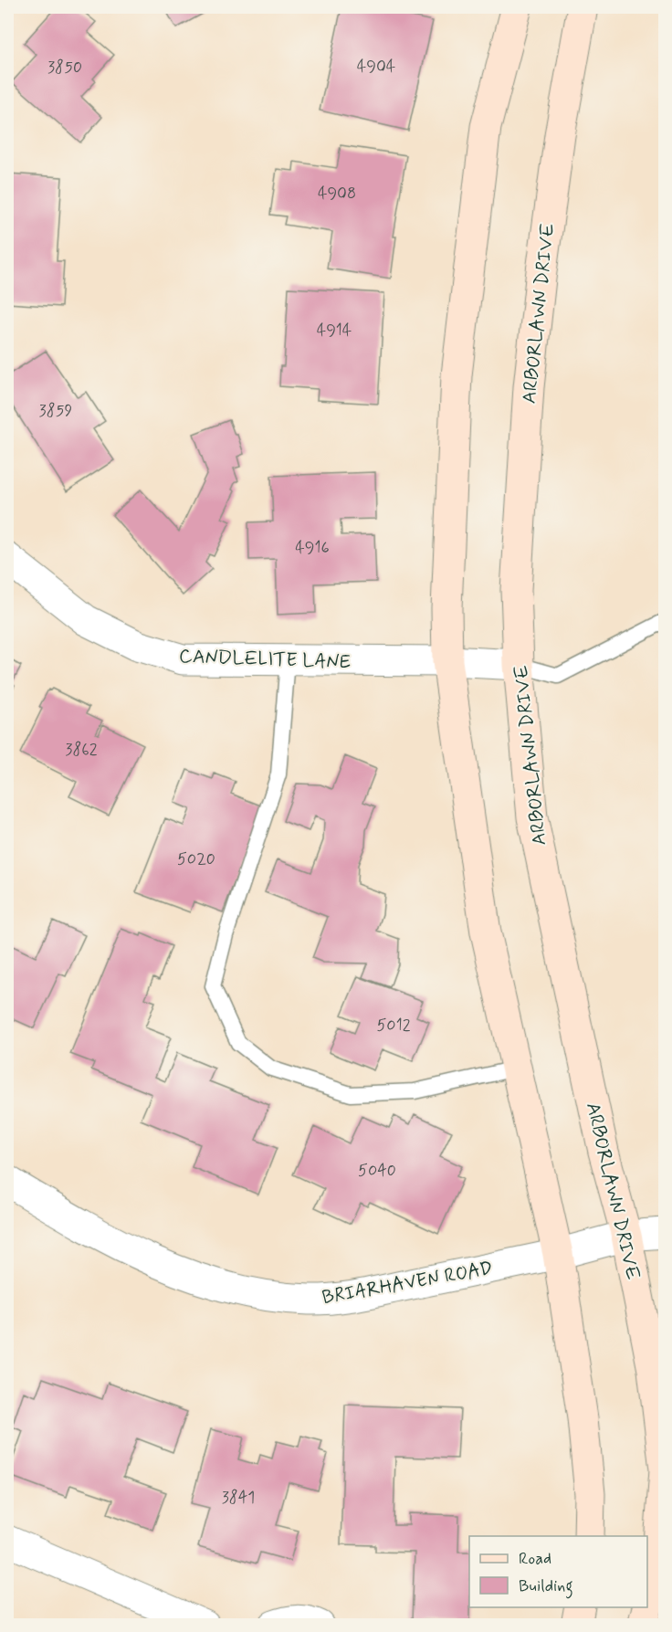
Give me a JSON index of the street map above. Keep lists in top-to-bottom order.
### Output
{
  "streets": {
    "main road": ["ARBORLAWN DRIVE"],
    "street": ["CANDLELITE LANE", "BRIARHAVEN ROAD"]
  },
  "crossings": [
    ["ARBORLAWN DRIVE", "CANDLELITE LANE"],
    ["ARBORLAWN DRIVE", "BRIARHAVEN ROAD"]
  ],
  "house_numbers": [
    "4904",
    "3850",
    "4908",
    "4914",
    "3859",
    "4916",
    "3862",
    "5020",
    "5012",
    "5040",
    "3841"
  ],
  "legend": ["Road", "Building"]
}
